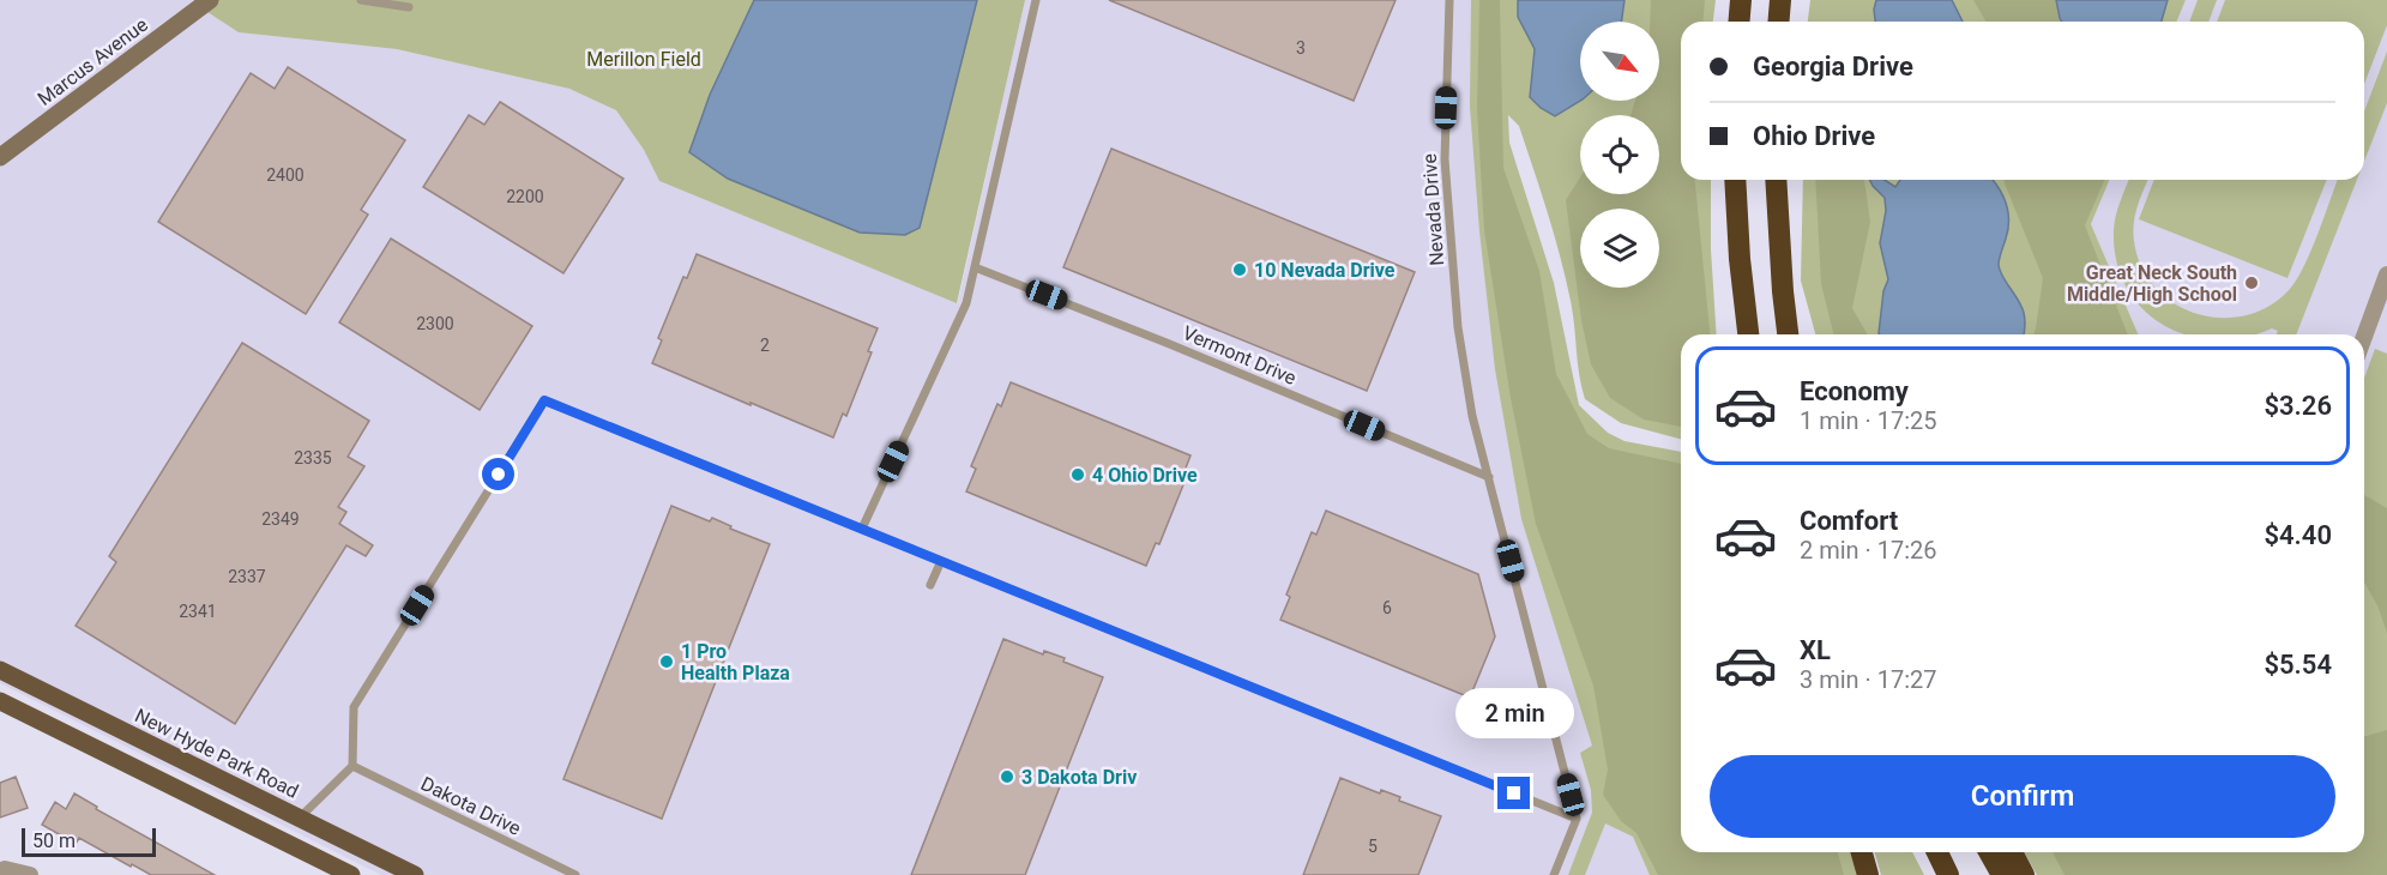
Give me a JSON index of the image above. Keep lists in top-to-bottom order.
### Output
{
  "streets": {
    "main road": ["Marcus Avenue", "New Hyde Park Road"],
    "lane": ["Nevada Drive", "Vermont Drive", "Dakota Drive"]
  },
  "crossings": [
    ["Nevada Drive", "Vermont Drive"]
  ],
  "parks": ["Merillon Field"],
  "places": [
    "10 Nevada Drive",
    "Great Neck South Middle/High School",
    "4 Ohio Drive",
    "1 Pro Health Plaza",
    "3 Dakota Driv"
  ],
  "house_numbers": [
    "3",
    "2400",
    "2200",
    "2300",
    "2",
    "2335",
    "2349",
    "2337",
    "6",
    "2341",
    "5"
  ],
  "scale_bar": "50 m",
  "north": "bottom right",
  "page": {
    "banner": ["Georgia Drive", "Ohio Drive"],
    "list": [
      {
        "name": "Economy",
        "note": "1 min · 17:25",
        "value": "$3.26"
      },
      {
        "name": "Comfort",
        "note": "2 min · 17:26",
        "value": "$4.40"
      },
      {
        "name": "XL",
        "note": "3 min · 17:27",
        "value": "$5.54"
      }
    ],
    "bubble": "2 min",
    "buttons": "Confirm",
    "scale": "50 m"
  }
}
